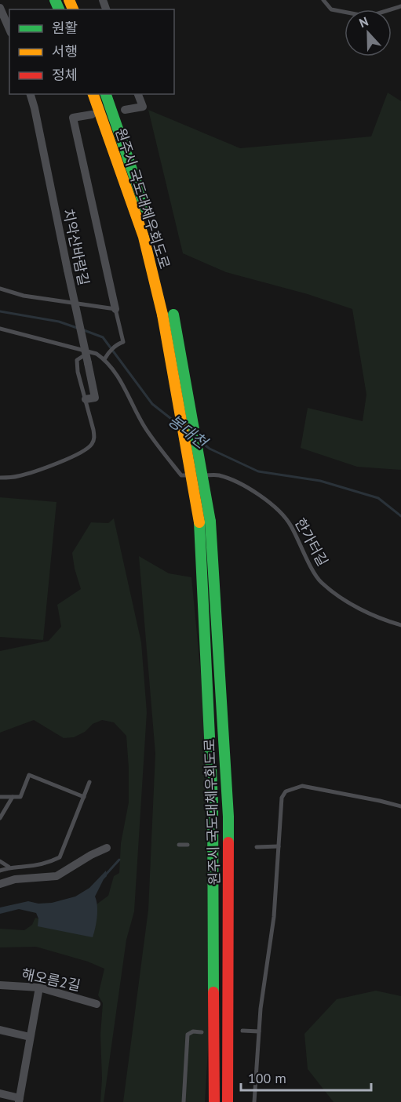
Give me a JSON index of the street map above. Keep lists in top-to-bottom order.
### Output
{
  "streets": {
    "highway": ["원주시 국도대체우회도로"],
    "street": ["치악산바람길", "해오름2길"],
    "lane": ["한가터길"]
  },
  "crossings": [
    ["치악산바람길", "한가터길"]
  ],
  "water": ["봉대천"],
  "legend": ["원활", "서행", "정체"],
  "scale_bar": "100 m",
  "north": "top"
}
